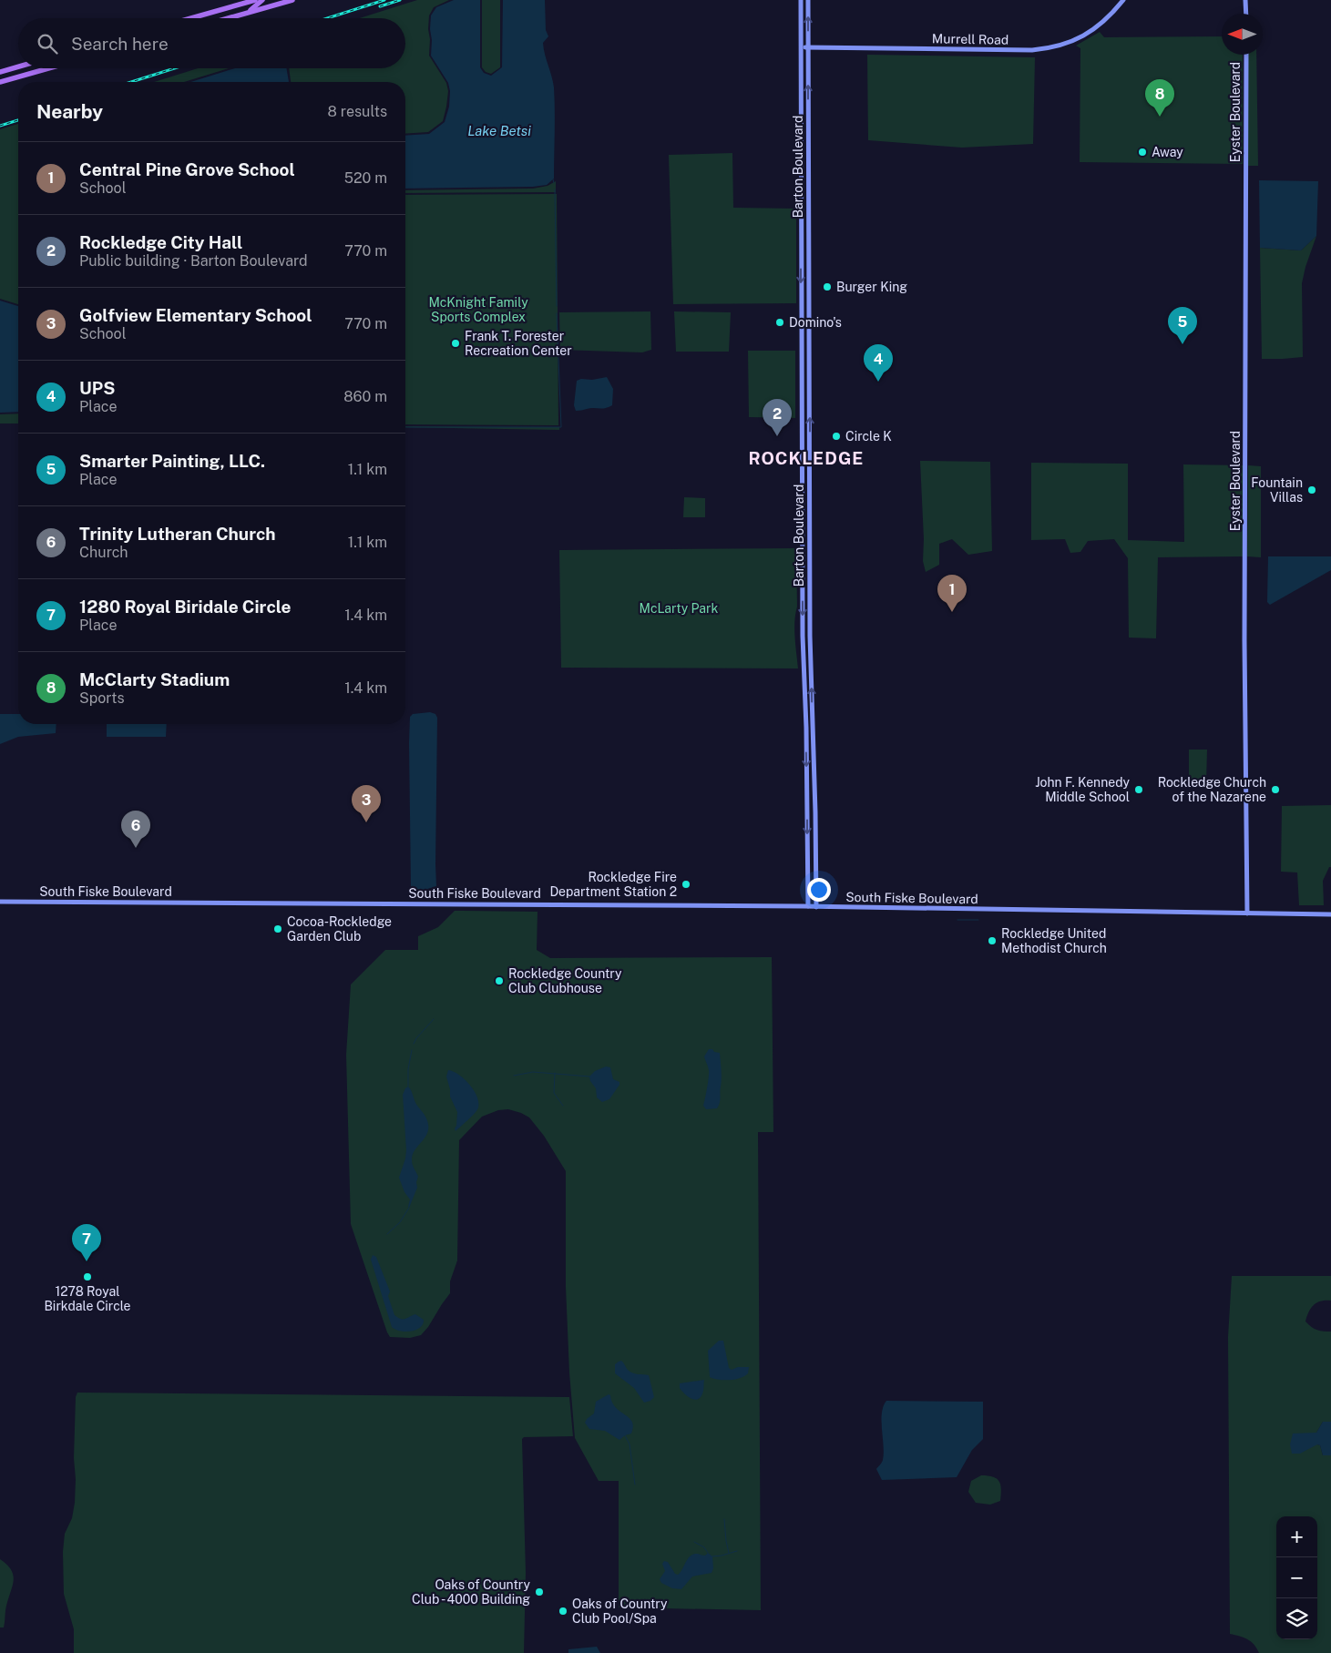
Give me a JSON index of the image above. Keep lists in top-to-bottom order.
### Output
{
  "streets": {
    "main road": [
      "Murrell Road",
      "Eyster Boulevard",
      "Barton Boulevard",
      "South Fiske Boulevard"
    ]
  },
  "crossings": [
    ["Murrell Road", "Barton Boulevard"],
    ["Eyster Boulevard", "South Fiske Boulevard"],
    ["Barton Boulevard", "South Fiske Boulevard"]
  ],
  "districts": ["ROCKLEDGE"],
  "water": ["Lake Betsi"],
  "parks": ["McKnight Family Sports Complex", "McLarty Park"],
  "places": [
    "Away",
    "Burger King",
    "Domino's",
    "Frank T. Forester Recreation Center",
    "Circle K",
    "Fountain Villas",
    "John F. Kennedy Middle School",
    "Rockledge Church of the Nazarene",
    "Rockledge Fire Department Station 2",
    "Cocoa-Rockledge Garden Club",
    "Rockledge United Methodist Church",
    "Rockledge Country Club Clubhouse",
    "1278 Royal Birkdale Circle",
    "Oaks of Country Club - 4000 Building",
    "Oaks of Country Club Pool/Spa"
  ],
  "north": "left",
  "page": {
    "search": "Search here",
    "pins": [
      "8",
      "5",
      "4",
      "2",
      "1",
      "3",
      "6",
      "7"
    ],
    "heading": ["Nearby", "8 results"],
    "list": [
      {
        "mark": "1",
        "name": "Central Pine Grove School",
        "note": "School",
        "value": "520 m"
      },
      {
        "mark": "2",
        "name": "Rockledge City Hall",
        "note": "Public building · Barton Boulevard",
        "value": "770 m"
      },
      {
        "mark": "3",
        "name": "Golfview Elementary School",
        "note": "School",
        "value": "770 m"
      },
      {
        "mark": "4",
        "name": "UPS",
        "note": "Place",
        "value": "860 m"
      },
      {
        "mark": "5",
        "name": "Smarter Painting, LLC.",
        "note": "Place",
        "value": "1.1 km"
      },
      {
        "mark": "6",
        "name": "Trinity Lutheran Church",
        "note": "Church",
        "value": "1.1 km"
      },
      {
        "mark": "7",
        "name": "1280 Royal Biridale Circle",
        "note": "Place",
        "value": "1.4 km"
      },
      {
        "mark": "8",
        "name": "McClarty Stadium",
        "note": "Sports",
        "value": "1.4 km"
      }
    ],
    "map_buttons": ["+", "−"]
  }
}
